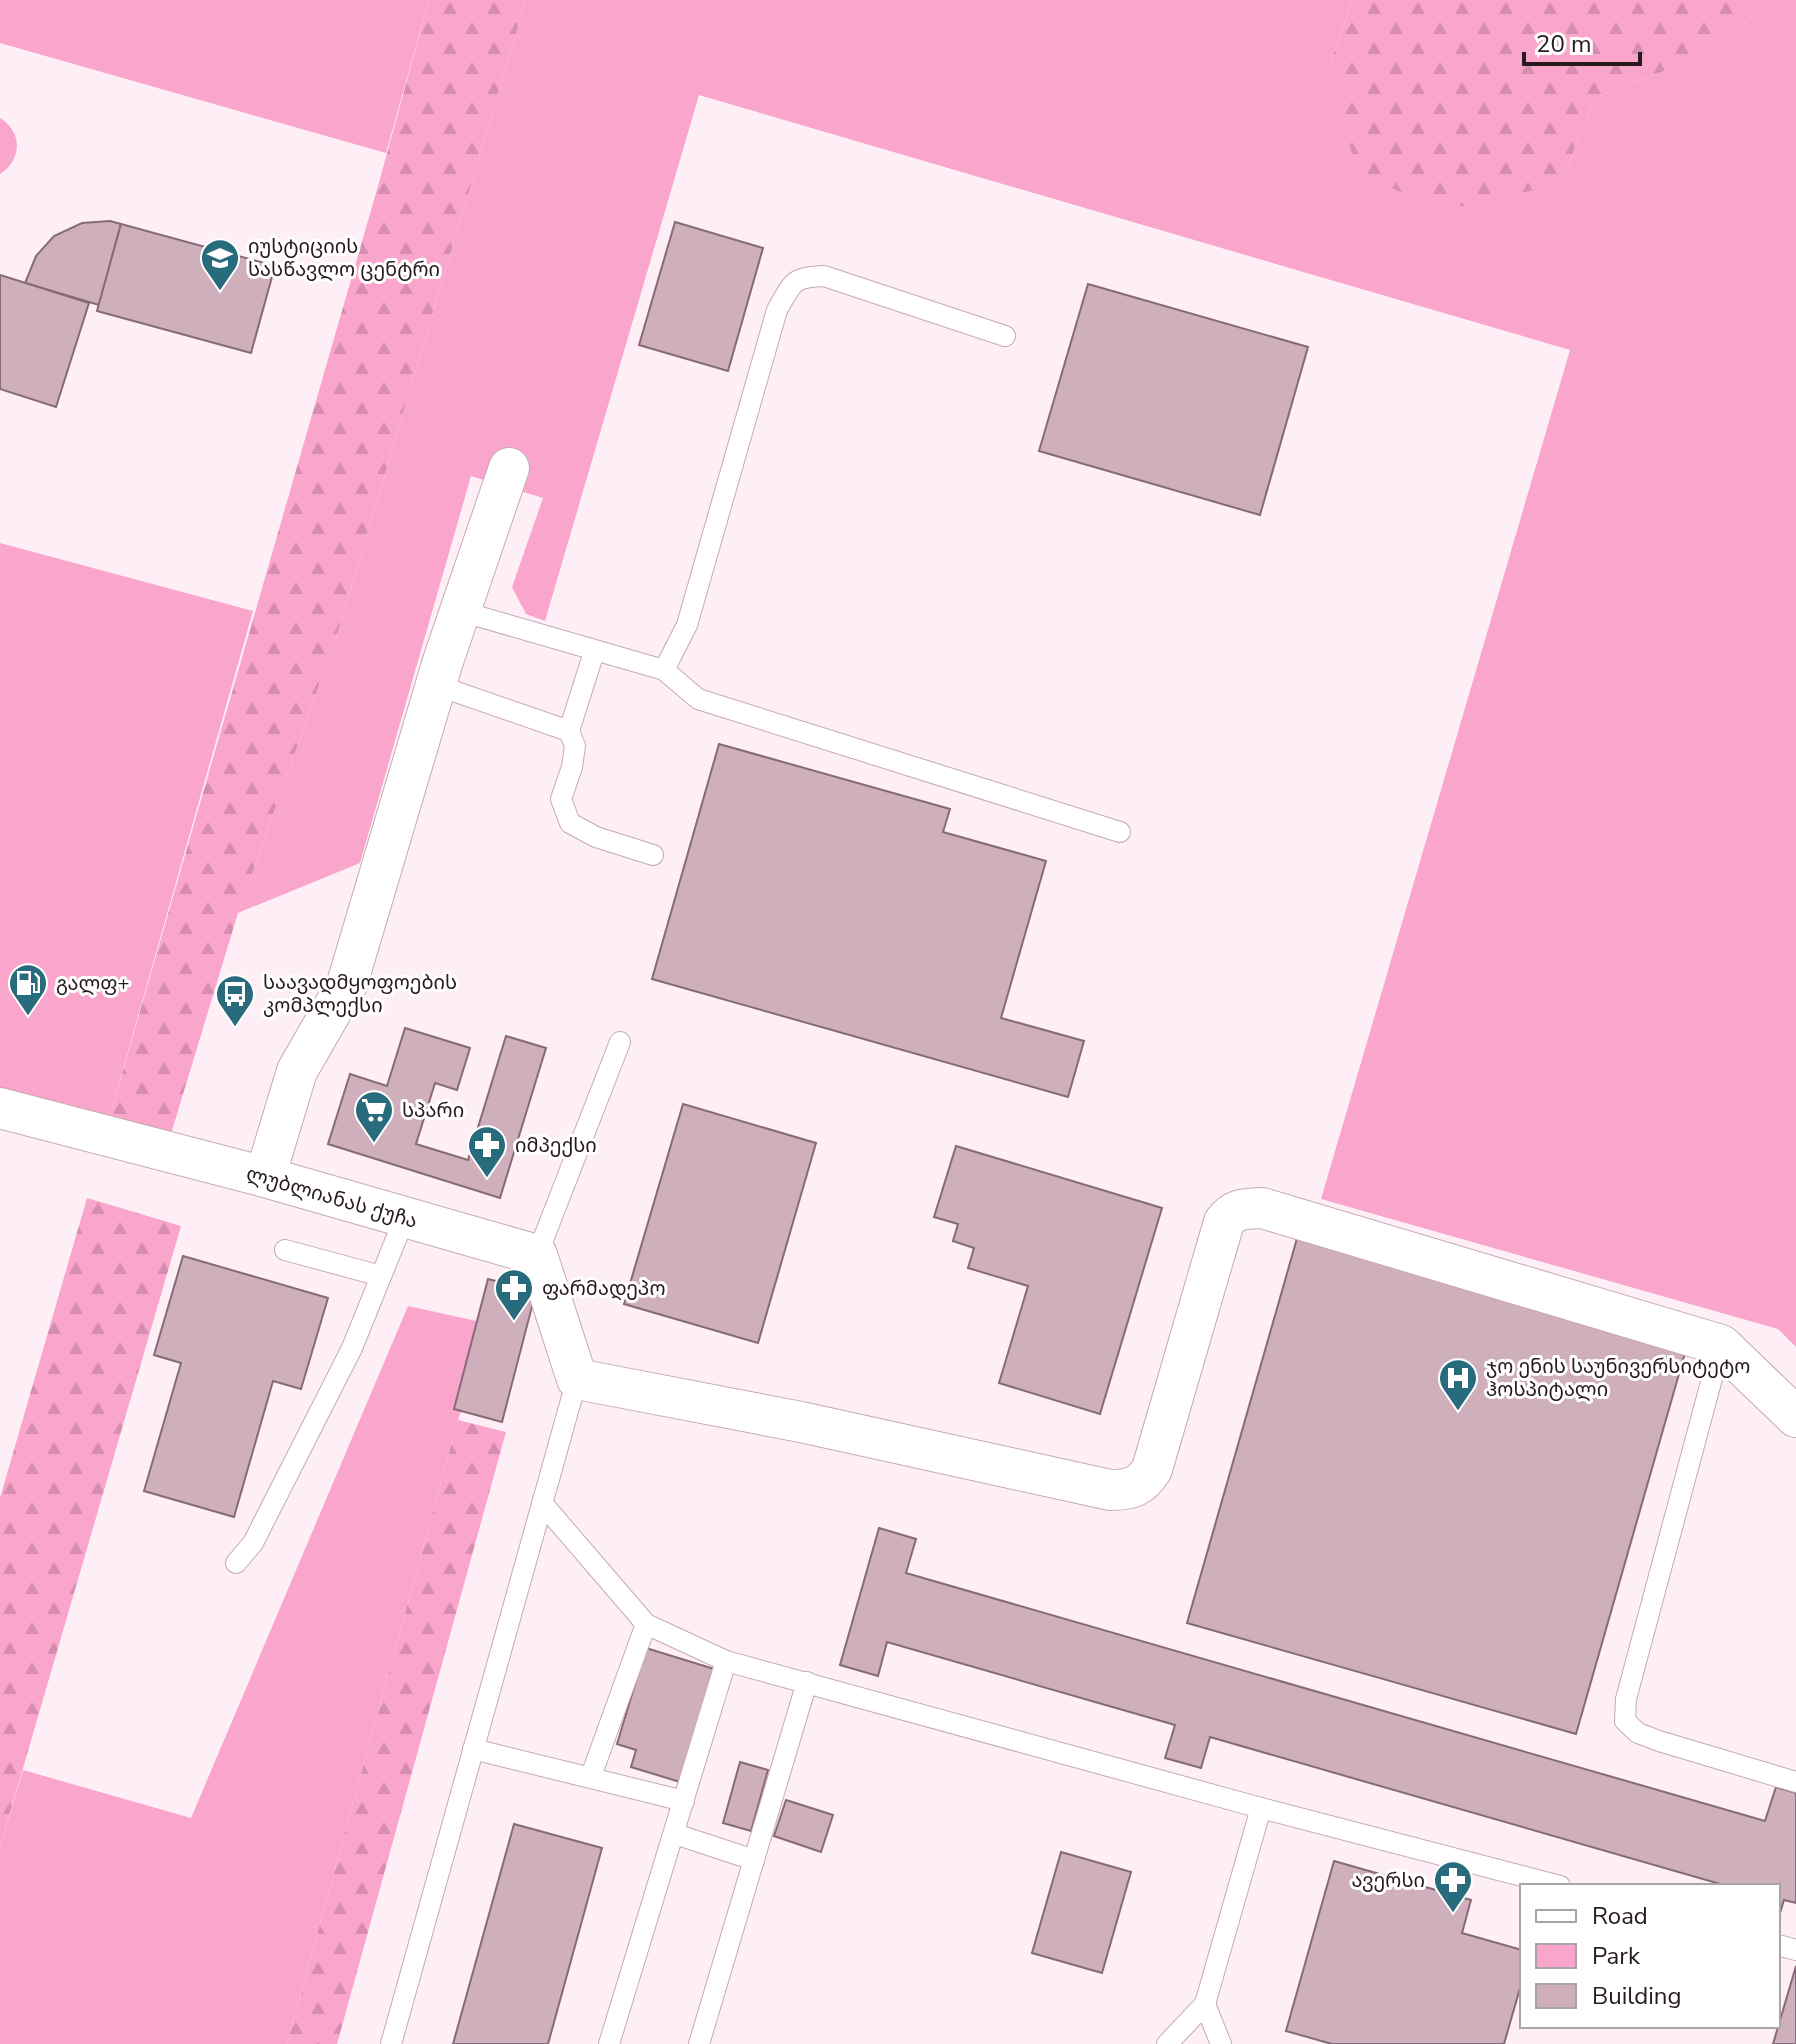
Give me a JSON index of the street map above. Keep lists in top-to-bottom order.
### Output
{
  "streets": {
    "street": ["ლუბლიანას ქუჩა"]
  },
  "places": {
    "school or university": ["იუსტიციის სასწავლო ცენტრი"],
    "fuel station": ["გალფ+"],
    "bus stop": ["საავადმყოფოების კომპლექსი"],
    "supermarket": ["სპარი"],
    "pharmacy": ["იმპექსი", "ფარმადეპო", "ავერსი"],
    "hospital": ["ჯო ენის საუნივერსიტეტო ჰოსპიტალი"]
  },
  "legend": ["Road", "Park", "Building"],
  "scale_bar": "20 m"
}
